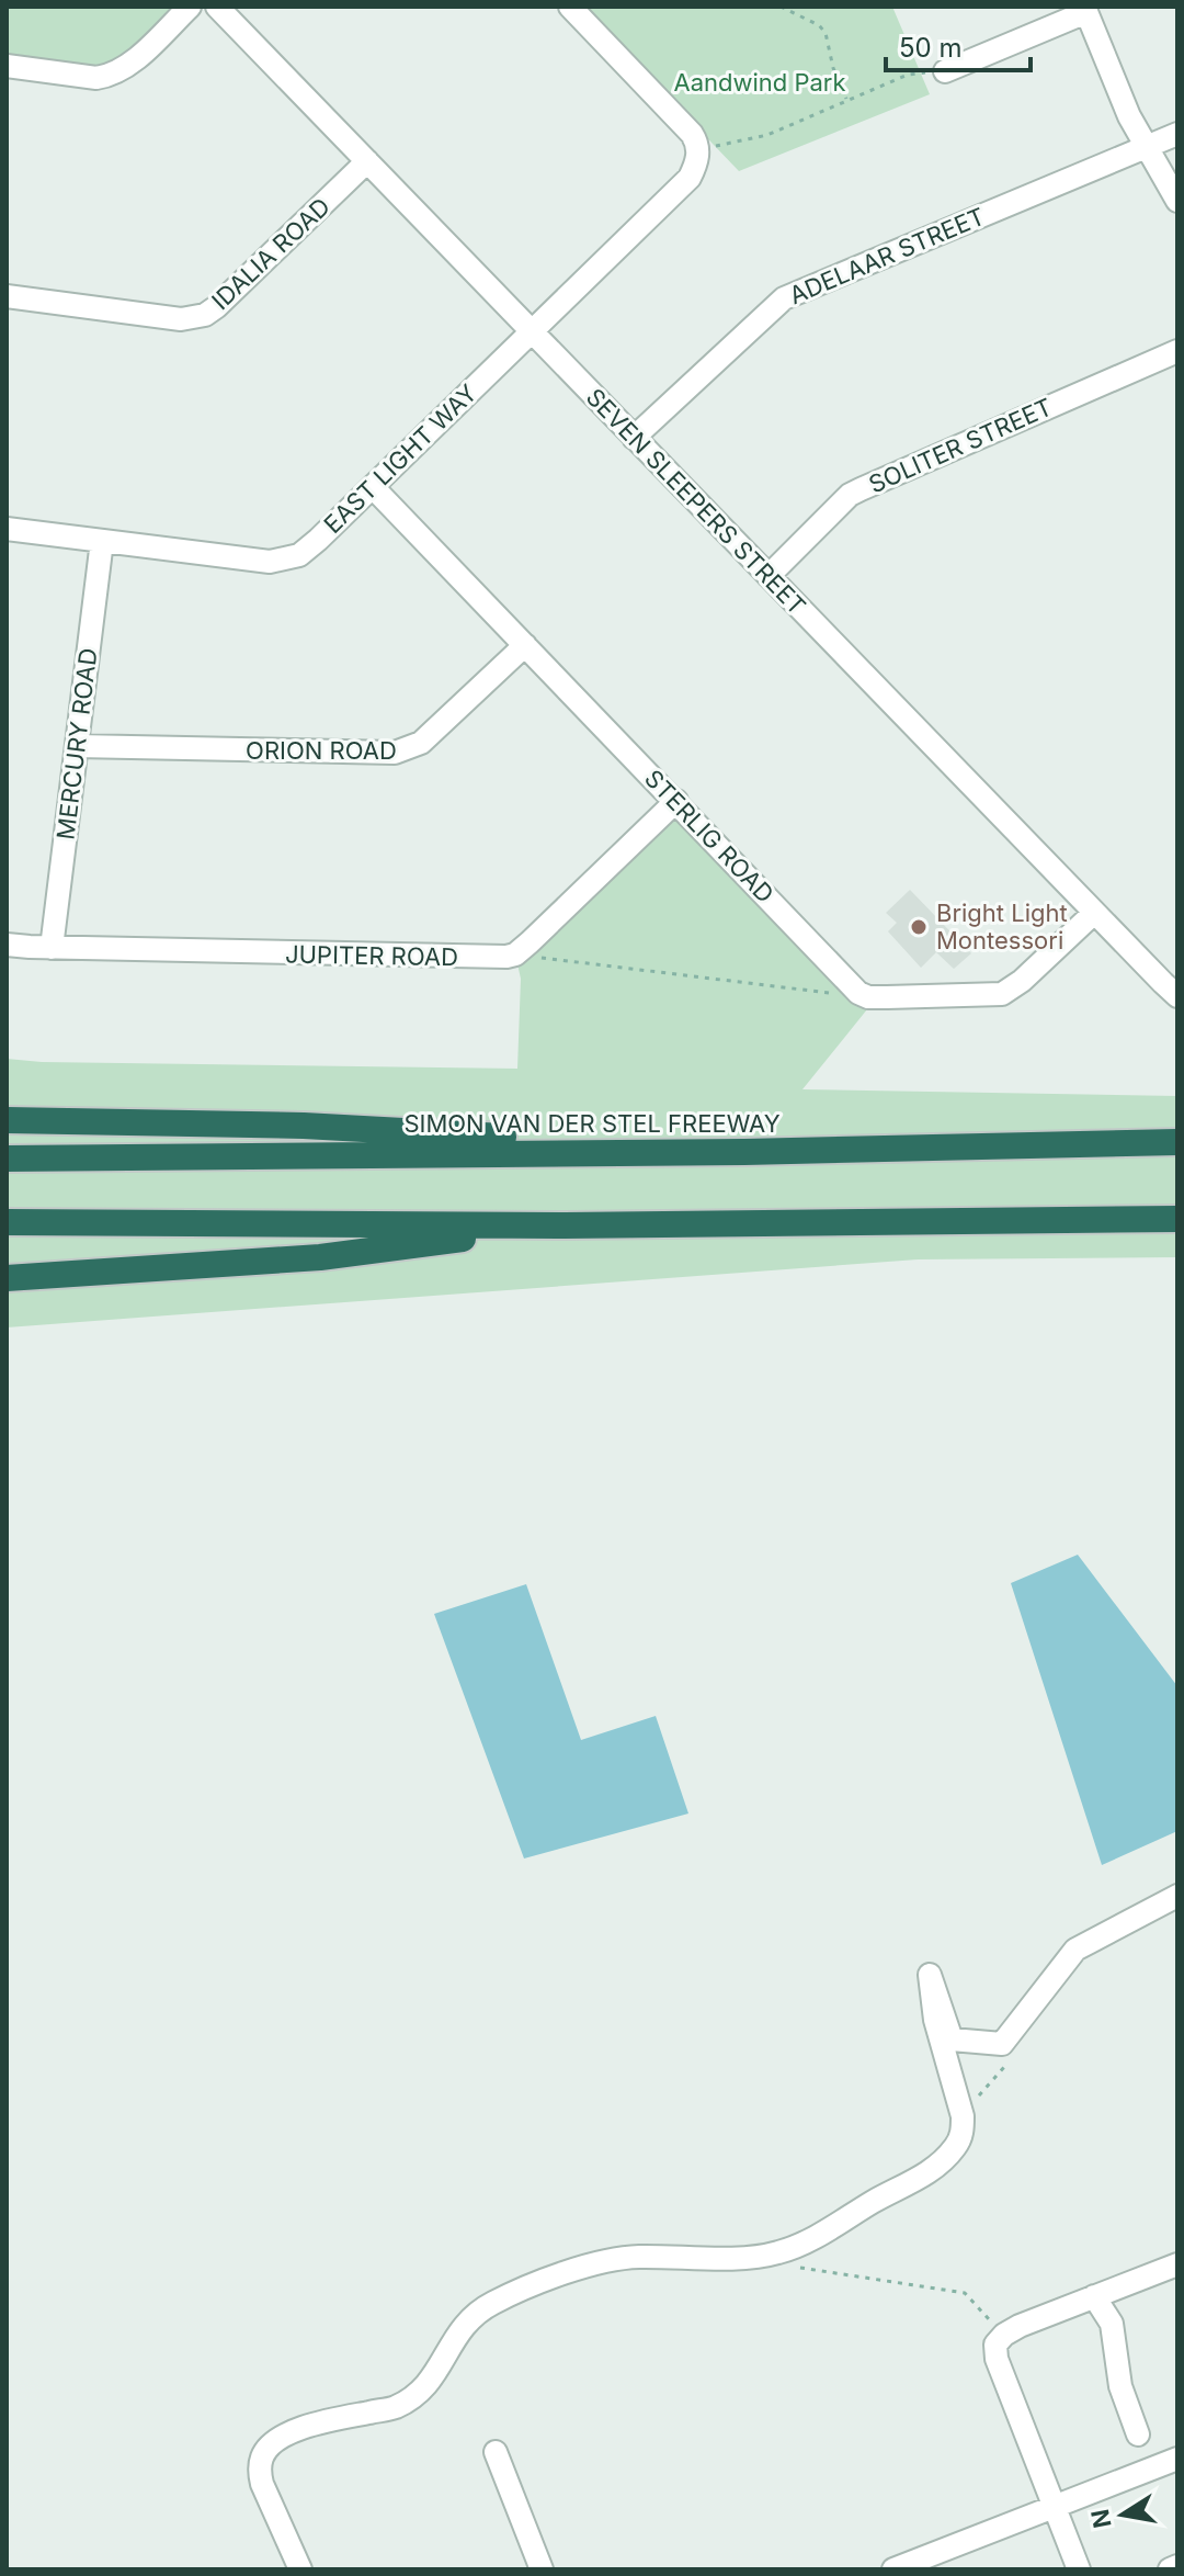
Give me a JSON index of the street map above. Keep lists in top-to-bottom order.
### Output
{
  "streets": {
    "highway": ["SIMON VAN DER STEL FREEWAY"],
    "street": [
      "IDALIA ROAD",
      "ADELAAR STREET",
      "SOLITER STREET",
      "EAST LIGHT WAY",
      "SEVEN SLEEPERS STREET",
      "MERCURY ROAD",
      "ORION ROAD",
      "STERLIG ROAD",
      "JUPITER ROAD"
    ]
  },
  "crossings": [
    ["IDALIA ROAD", "SEVEN SLEEPERS STREET"],
    ["ADELAAR STREET", "SEVEN SLEEPERS STREET"],
    ["SOLITER STREET", "SEVEN SLEEPERS STREET"],
    ["EAST LIGHT WAY", "SEVEN SLEEPERS STREET"],
    ["EAST LIGHT WAY", "MERCURY ROAD"],
    ["EAST LIGHT WAY", "STERLIG ROAD"],
    ["SEVEN SLEEPERS STREET", "STERLIG ROAD"],
    ["MERCURY ROAD", "ORION ROAD"],
    ["MERCURY ROAD", "JUPITER ROAD"],
    ["ORION ROAD", "STERLIG ROAD"]
  ],
  "parks": ["Aandwind Park"],
  "places": ["Bright Light Montessori"],
  "scale_bar": "50 m",
  "north": "left"
}
